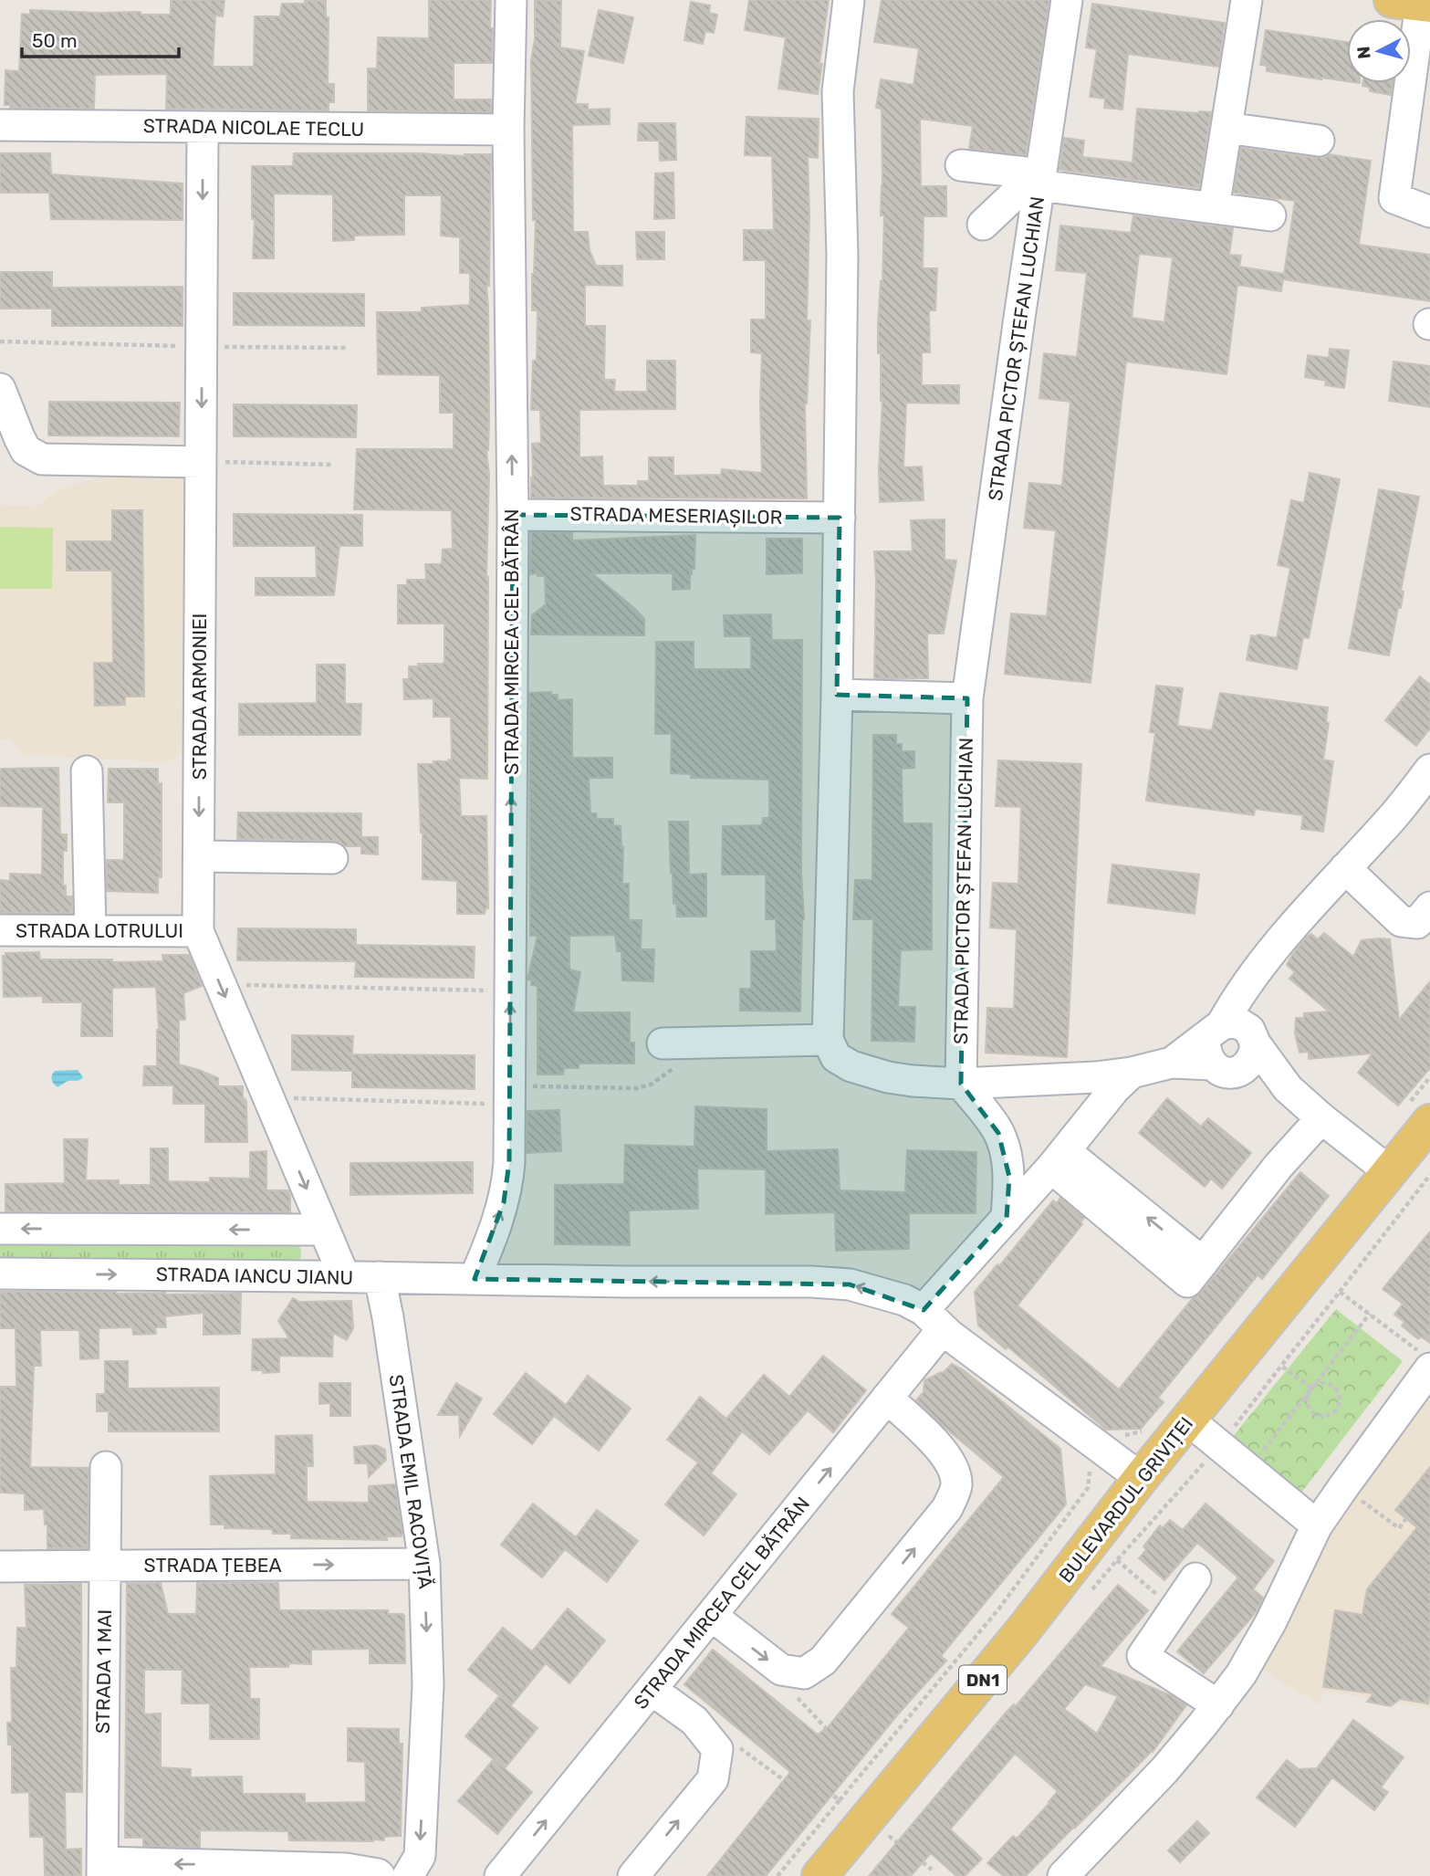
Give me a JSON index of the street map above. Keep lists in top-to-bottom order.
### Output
{
  "streets": {
    "main road": ["BULEVARDUL GRIVIȚEI", "DN1"],
    "street": [
      "STRADA NICOLAE TECLU",
      "STRADA PICTOR ȘTEFAN LUCHIAN",
      "STRADA MESERIAȘILOR",
      "STRADA MIRCEA CEL BĂTRÂN",
      "STRADA ARMONIEI",
      "STRADA LOTRULUI",
      "STRADA IANCU JIANU",
      "STRADA EMIL RACOVIȚĂ",
      "STRADA ȚEBEA",
      "STRADA 1 MAI"
    ]
  },
  "crossings": [
    ["STRADA NICOLAE TECLU", "STRADA MIRCEA CEL BĂTRÂN"],
    ["STRADA NICOLAE TECLU", "STRADA ARMONIEI"],
    ["STRADA MESERIAȘILOR", "STRADA MIRCEA CEL BĂTRÂN"],
    ["STRADA MIRCEA CEL BĂTRÂN", "STRADA IANCU JIANU"],
    ["STRADA ARMONIEI", "STRADA LOTRULUI"],
    ["STRADA IANCU JIANU", "STRADA EMIL RACOVIȚĂ"],
    ["STRADA EMIL RACOVIȚĂ", "STRADA ȚEBEA"],
    ["STRADA ȚEBEA", "STRADA 1 MAI"]
  ],
  "one_way": [
    "STRADA MIRCEA CEL BĂTRÂN",
    "STRADA ARMONIEI",
    "STRADA EMIL RACOVIȚĂ",
    "STRADA ȚEBEA"
  ],
  "scale_bar": "50 m",
  "north": "left"
}
